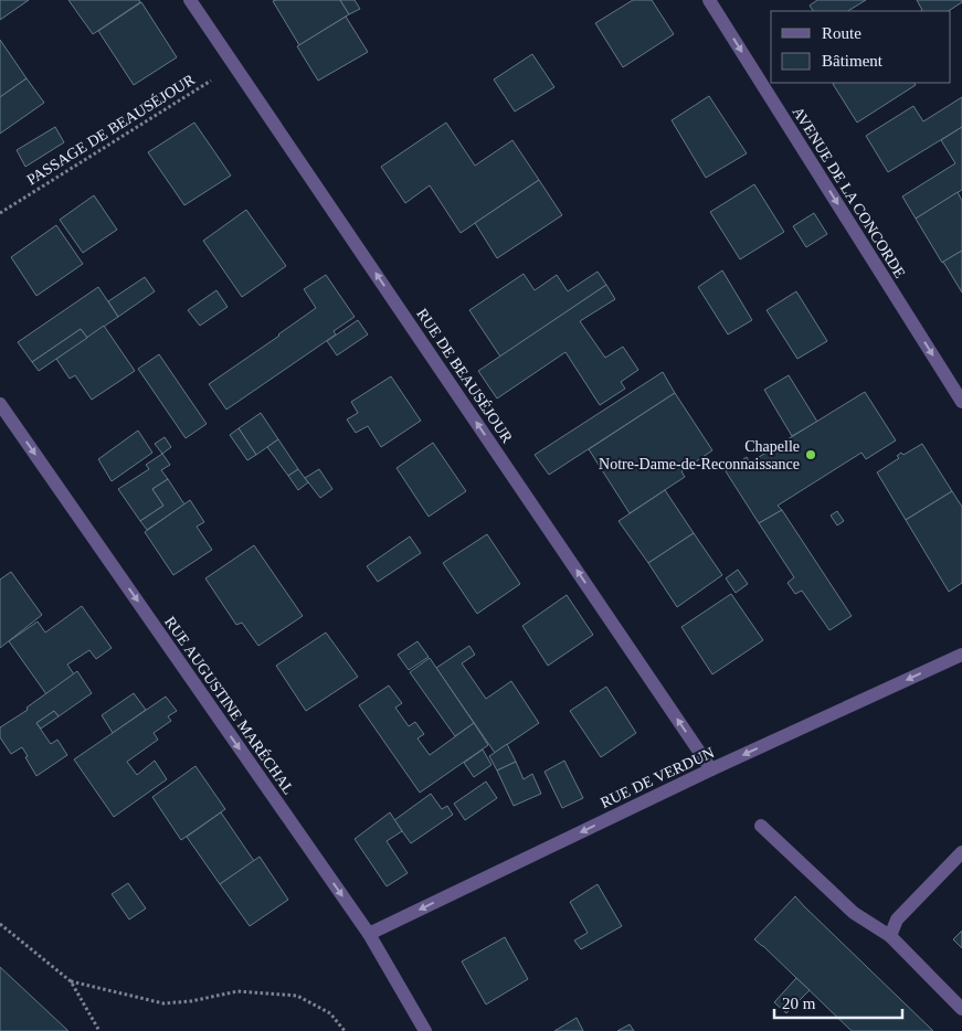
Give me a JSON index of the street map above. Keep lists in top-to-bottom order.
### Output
{
  "streets": {
    "street": [
      "AVENUE DE LA CONCORDE",
      "RUE DE BEAUSÉJOUR",
      "RUE AUGUSTINE MARÉCHAL",
      "RUE DE VERDUN"
    ],
    "path": ["PASSAGE DE BEAUSÉJOUR"]
  },
  "crossings": [
    ["PASSAGE DE BEAUSÉJOUR", "RUE DE BEAUSÉJOUR"],
    ["RUE DE BEAUSÉJOUR", "RUE DE VERDUN"],
    ["RUE AUGUSTINE MARÉCHAL", "RUE DE VERDUN"]
  ],
  "one_way": [
    "AVENUE DE LA CONCORDE",
    "RUE DE BEAUSÉJOUR",
    "RUE AUGUSTINE MARÉCHAL",
    "RUE DE VERDUN"
  ],
  "places": ["Chapelle Notre-Dame-de-Reconnaissance"],
  "legend": ["Route", "Bâtiment"],
  "scale_bar": "20 m"
}
